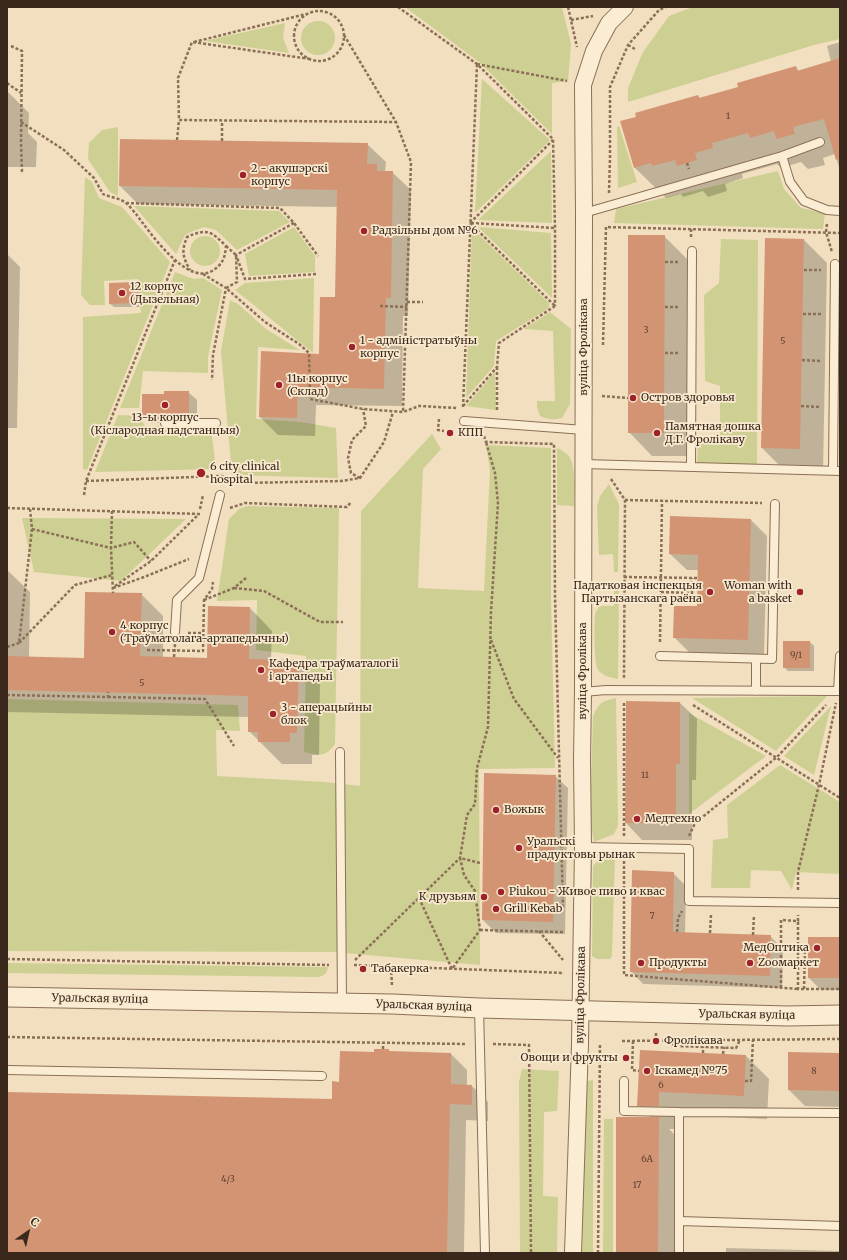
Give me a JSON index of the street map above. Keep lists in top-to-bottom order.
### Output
{
  "streets": {
    "street": ["вуліца Фролікава", "Уральская вуліца"]
  },
  "crossings": [
    ["вуліца Фролікава", "Уральская вуліца"]
  ],
  "places": [
    "2 - акушэрскі корпус",
    "Радзільны дом №6",
    "12 корпус (Дызельная)",
    "1 - адміністратыўны корпус",
    "11ы корпус (Склад)",
    "Остров здоровья",
    "13-ы корпус (Кіслародная падстанцыя)",
    "КПП",
    "Памятная дошка Д.Г. Фролікаву",
    "6 city clinical hospital",
    "Падатковая інспекцыя Партызанскага раёна",
    "Woman with a basket",
    "4 корпус (Траўматолага-артапедычны)",
    "Кафедра траўматалогіі і артапедыі",
    "3 - аперацыйны блок",
    "Вожык",
    "Медтехно",
    "Уральскі прадуктовы рынак",
    "Piukou - Живое пиво и квас",
    "К друзьям",
    "Grill Kebab",
    "МедОптика",
    "Продукты",
    "Zooмаркет",
    "Табакерка",
    "Фролікава",
    "Овощи и фрукты",
    "Іскамед №75"
  ],
  "house_numbers": [
    "1",
    "3",
    "5",
    "9/1",
    "5",
    "11",
    "7",
    "8",
    "6",
    "6А",
    "4/3",
    "17"
  ],
  "north": "top right"
}
